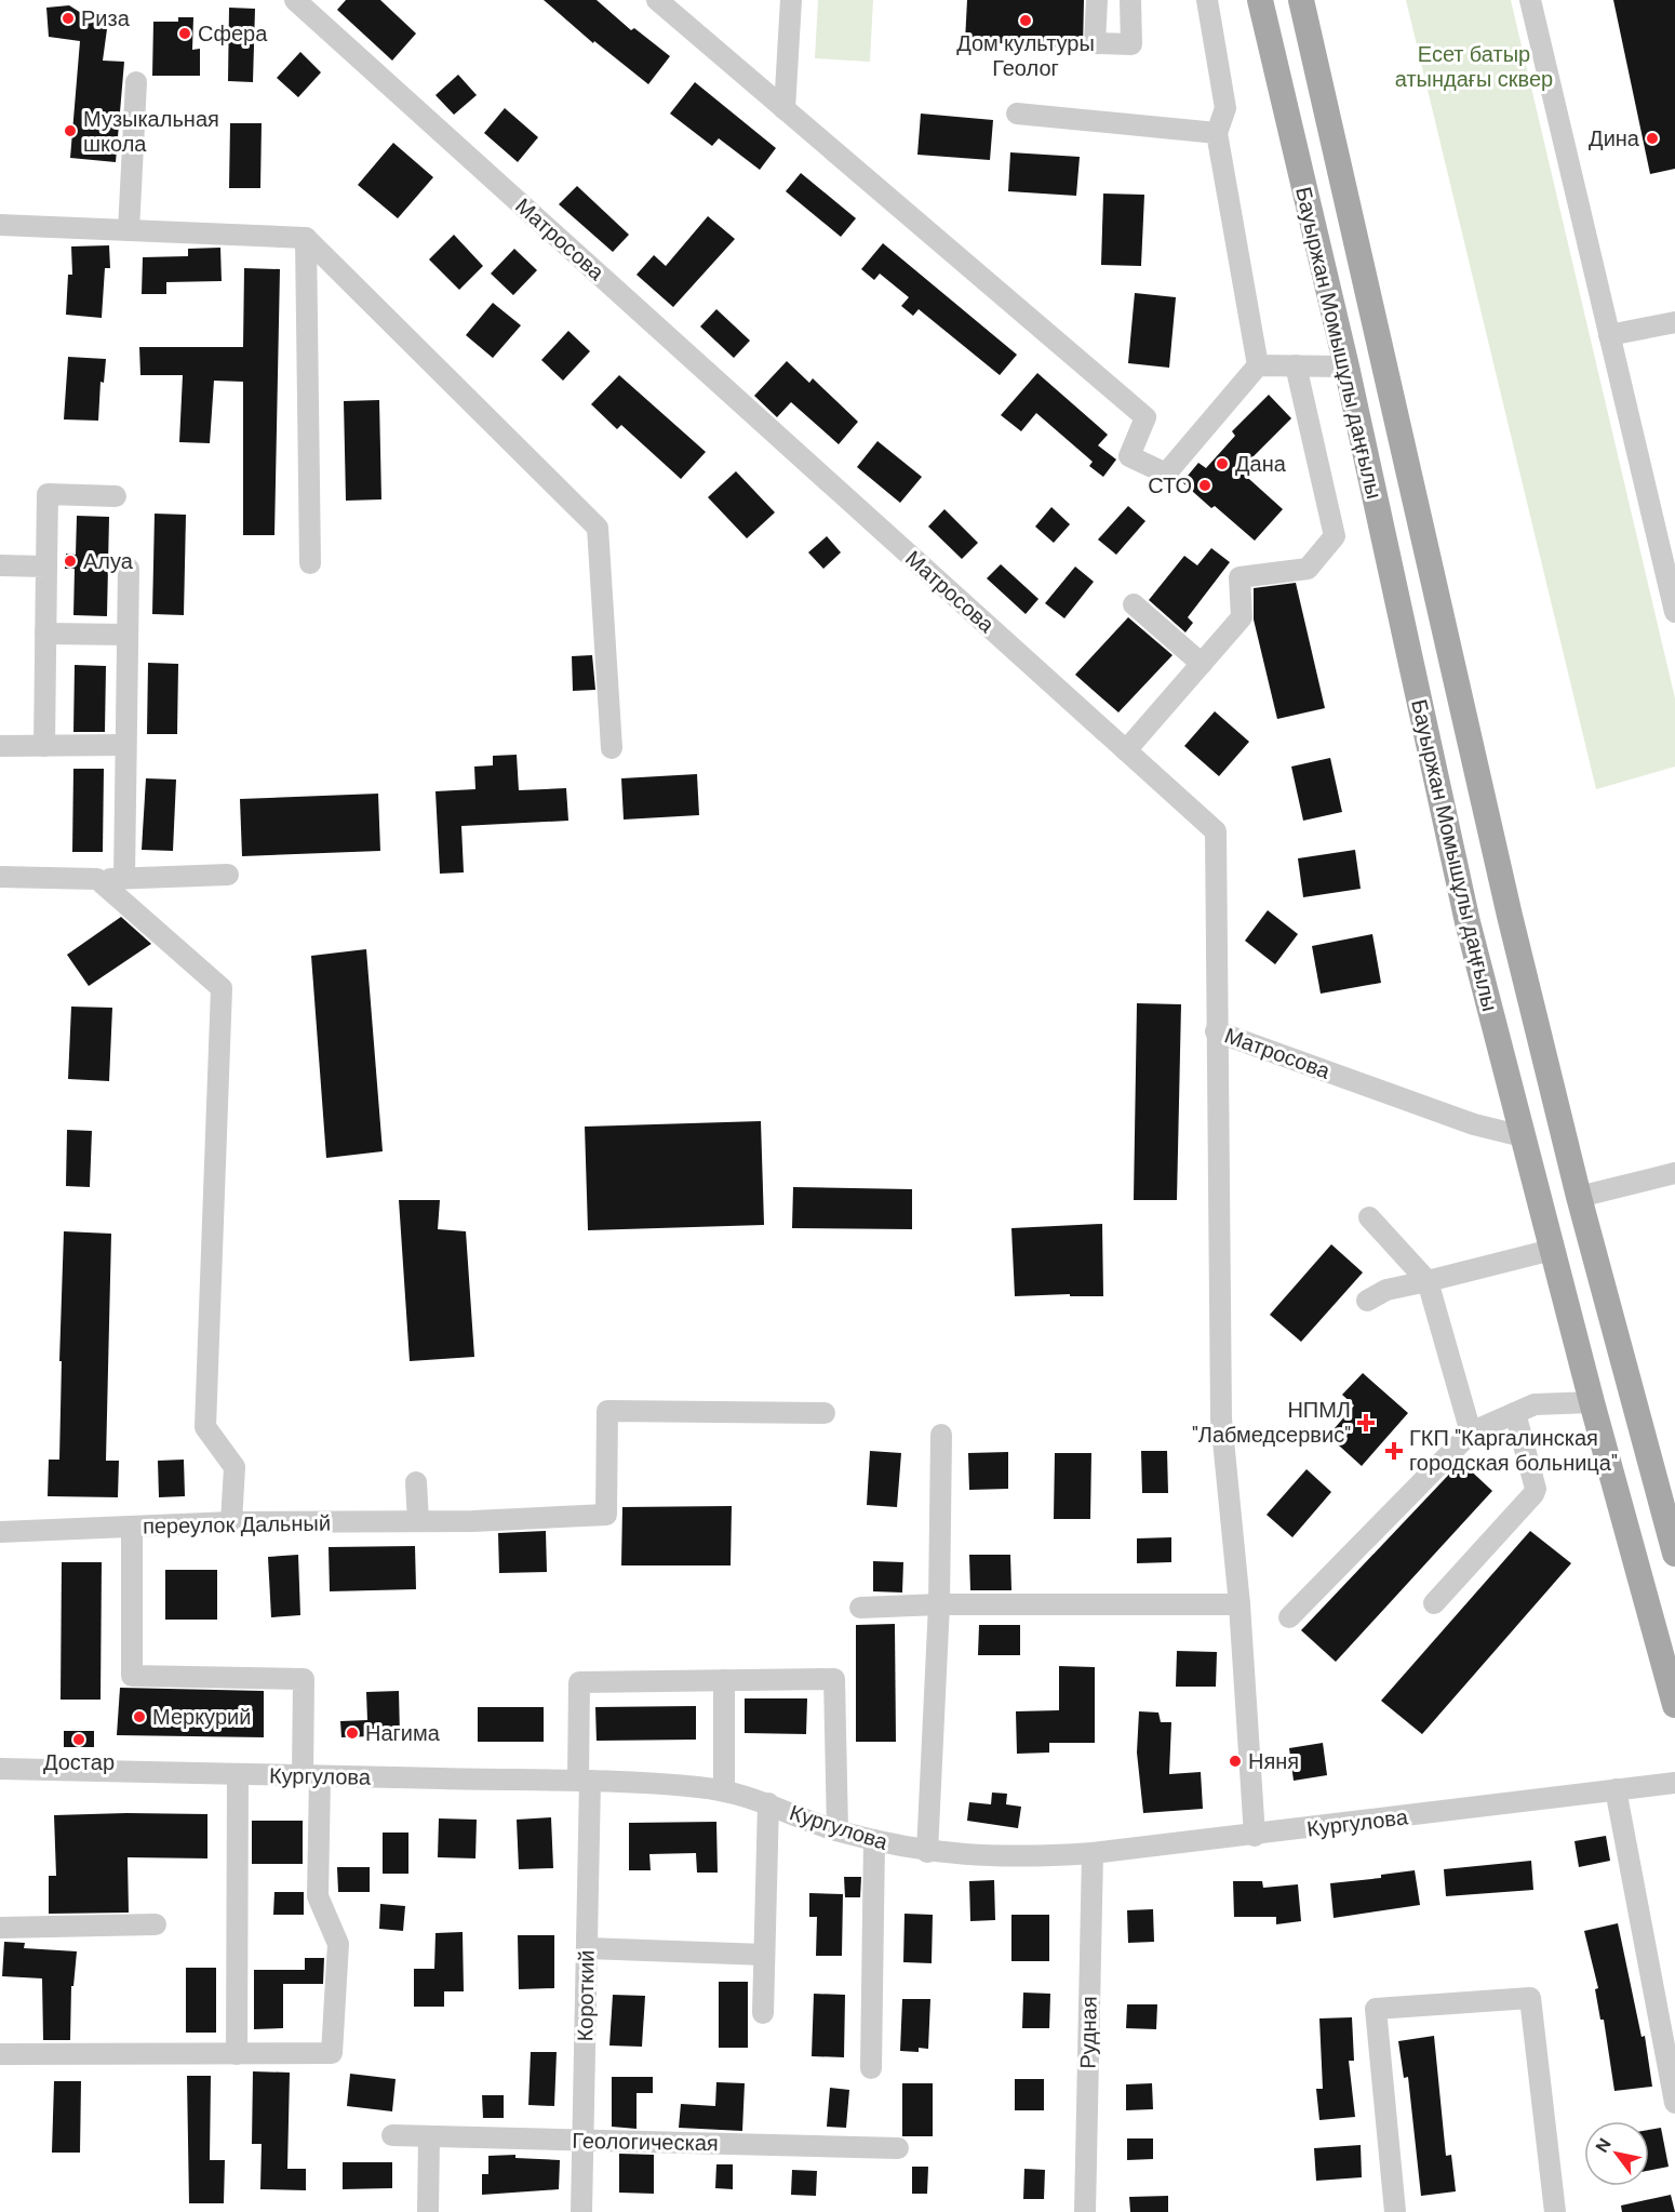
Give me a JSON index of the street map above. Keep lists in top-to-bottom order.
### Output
{
  "streets": {
    "main road": ["Бауыржан Момышұлы даңғылы"],
    "street": [
      "Матросова",
      "переулок Дальный",
      "Кургулова",
      "Короткий",
      "Рудная",
      "Геологическая"
    ]
  },
  "crossings": [
    ["Матросова", "Бауыржан Момышұлы даңғылы"],
    ["Кургулова", "Короткий"],
    ["Кургулова", "Рудная"],
    ["Короткий", "Геологическая"]
  ],
  "parks": ["Есет батыр атындағы сквер"],
  "places": {
    "other": [
      "Риза",
      "Дом культуры Геолог",
      "Сфера",
      "Музыкальная школа",
      "Дина",
      "Дана",
      "СТО",
      "Алуа",
      "Меркурий",
      "Нагима",
      "Достар",
      "Няня"
    ],
    "health": ["НПМЛ \"Лабмедсервис\"", "ГКП \"Каргалинская городская больница\""]
  },
  "north": "top left"
}
